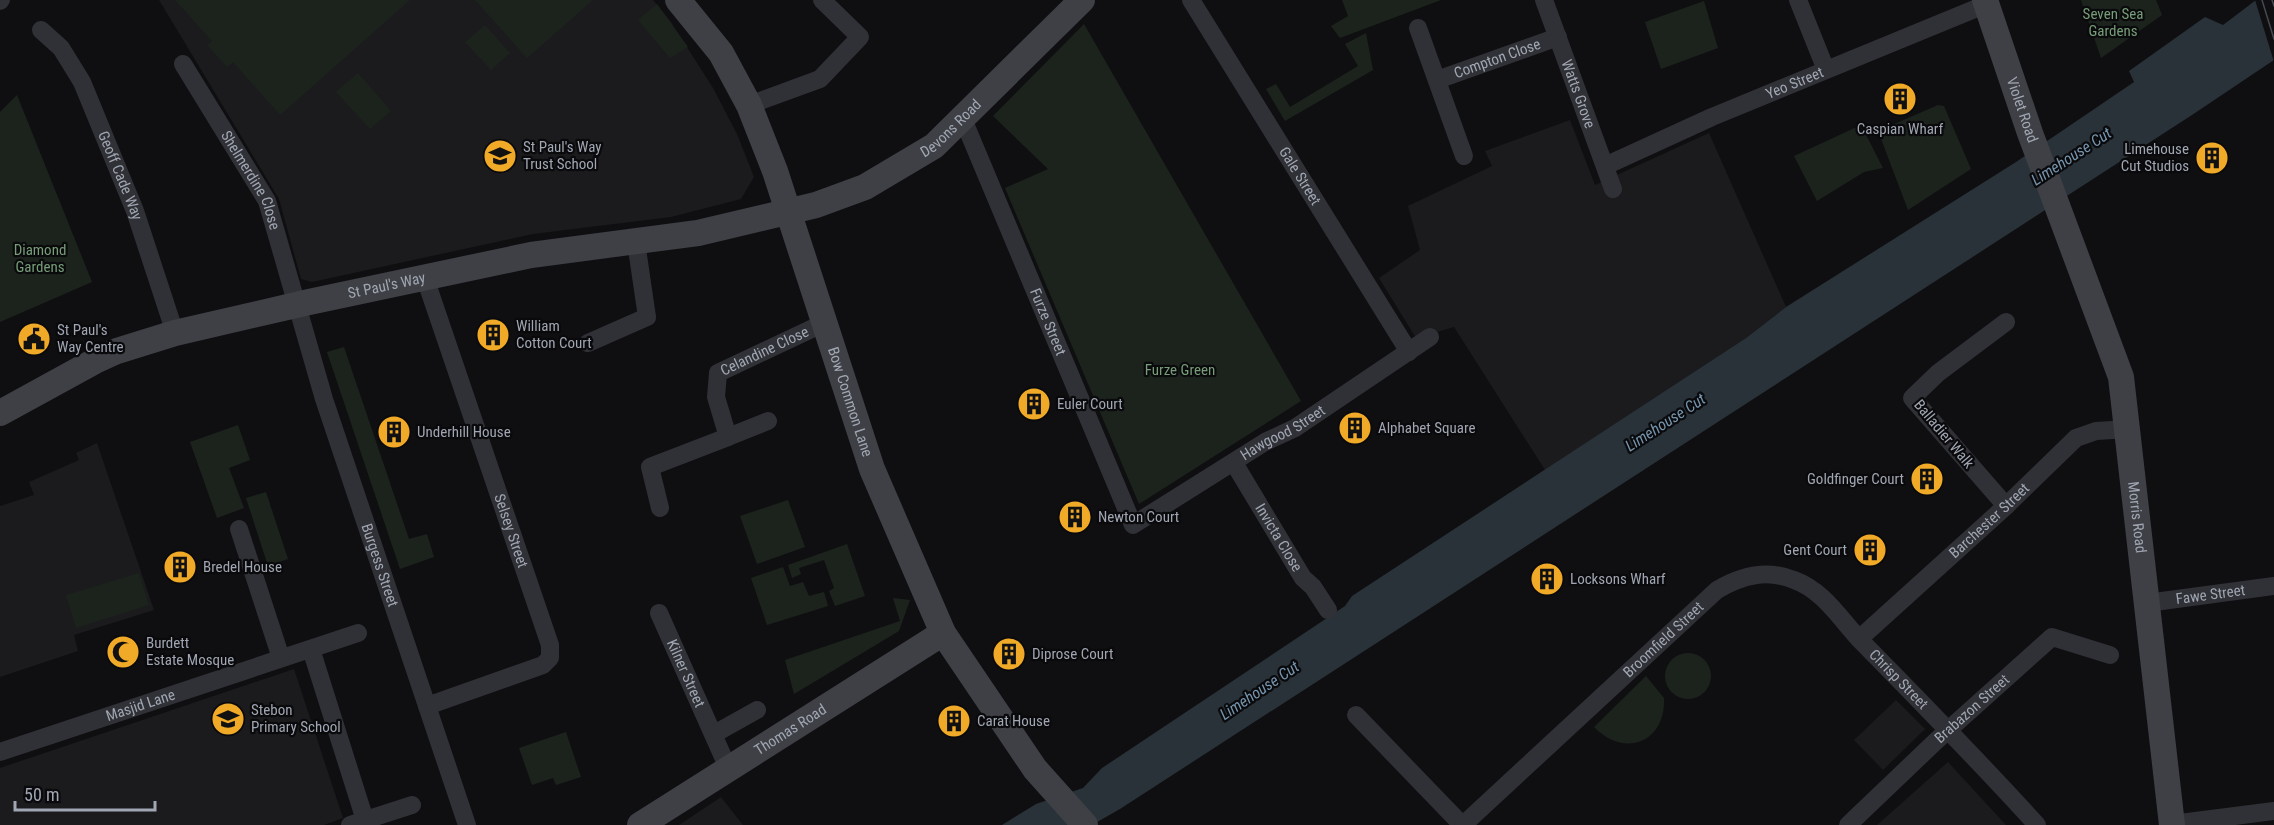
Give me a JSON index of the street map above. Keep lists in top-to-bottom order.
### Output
{
  "streets": {
    "street": [
      "Compton Close",
      "Yeo Street",
      "Watts Grove",
      "Violet Road",
      "Devons Road",
      "Geoff Cade Way",
      "Gale Street",
      "Shelmerdine Close",
      "St Paul's Way",
      "Furze Street",
      "Celandine Close",
      "Bow Common Lane",
      "Hawgood Street",
      "Balladier Walk",
      "Morris Road",
      "Barchester Street",
      "Selsey Street",
      "Invicta Close",
      "Burgess Street",
      "Fawe Street",
      "Broomfield Street",
      "Kilner Street",
      "Chrisp Street",
      "Masjid Lane",
      "Brabazon Street",
      "Thomas Road"
    ]
  },
  "crossings": [
    ["Compton Close", "Watts Grove"],
    ["Yeo Street", "Watts Grove"],
    ["Yeo Street", "Violet Road"],
    ["Violet Road", "Morris Road"],
    ["Devons Road", "St Paul's Way"],
    ["Devons Road", "Furze Street"],
    ["Devons Road", "Bow Common Lane"],
    ["Geoff Cade Way", "St Paul's Way"],
    ["Gale Street", "Hawgood Street"],
    ["Shelmerdine Close", "St Paul's Way"],
    ["Shelmerdine Close", "Burgess Street"],
    ["St Paul's Way", "Bow Common Lane"],
    ["St Paul's Way", "Selsey Street"],
    ["St Paul's Way", "Burgess Street"],
    ["Furze Street", "Hawgood Street"],
    ["Celandine Close", "Bow Common Lane"],
    ["Bow Common Lane", "Thomas Road"],
    ["Hawgood Street", "Invicta Close"],
    ["Balladier Walk", "Barchester Street"],
    ["Morris Road", "Barchester Street"],
    ["Morris Road", "Fawe Street"],
    ["Barchester Street", "Chrisp Street"],
    ["Selsey Street", "Burgess Street"],
    ["Broomfield Street", "Chrisp Street"],
    ["Kilner Street", "Thomas Road"],
    ["Chrisp Street", "Brabazon Street"]
  ],
  "water": ["Limehouse Cut"],
  "parks": ["Seven Sea Gardens", "Diamond Gardens", "Furze Green"],
  "places": {
    "building": [
      "Caspian Wharf",
      "Limehouse Cut Studios",
      "William Cotton Court",
      "Euler Court",
      "Alphabet Square",
      "Underhill House",
      "Goldfinger Court",
      "Newton Court",
      "Gent Court",
      "Bredel House",
      "Locksons Wharf",
      "Diprose Court",
      "Carat House"
    ],
    "school or university": ["St Paul's Way Trust School", "Stebon Primary School"],
    "public building": ["St Paul's Way Centre"],
    "mosque": ["Burdett Estate Mosque"]
  },
  "scale_bar": "50 m"
}
